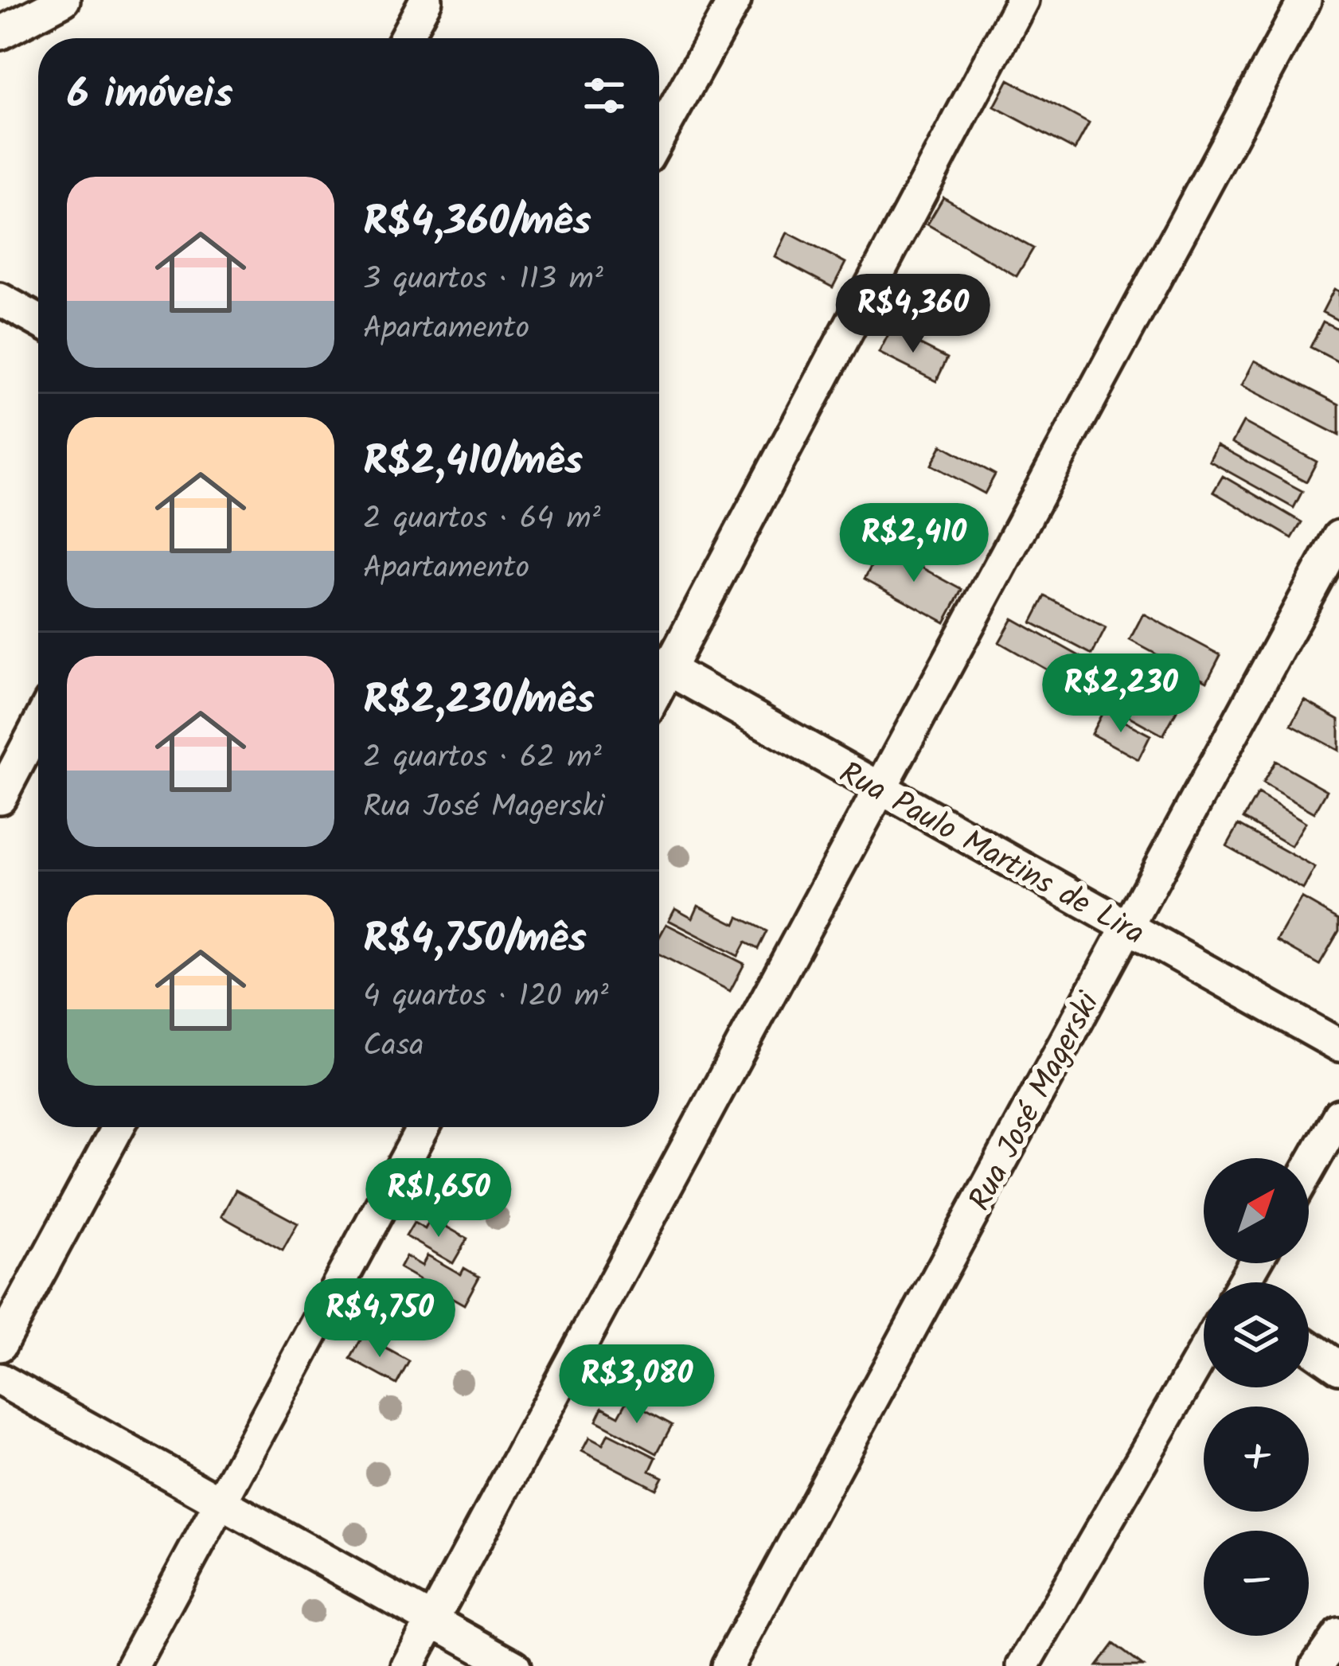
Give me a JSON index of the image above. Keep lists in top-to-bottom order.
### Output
{
  "streets": {
    "street": ["Rua Paulo Martins de Lira", "Rua José Magerski"]
  },
  "crossings": [
    ["Rua Paulo Martins de Lira", "Rua José Magerski"]
  ],
  "north": "top right",
  "page": {
    "heading": "6 imóveis",
    "list": [
      {
        "name": "R$4,360/mês",
        "note": "3 quartos · 113 m² · Apartamento"
      },
      {
        "name": "R$2,410/mês",
        "note": "2 quartos · 64 m² · Apartamento"
      },
      {
        "name": "R$2,230/mês",
        "note": "2 quartos · 62 m² · Rua José Magerski"
      },
      {
        "name": "R$4,750/mês",
        "note": "4 quartos · 120 m² · Casa"
      }
    ],
    "price": [
      "R$4,360",
      "R$2,410",
      "R$2,230",
      "R$1,650",
      "R$4,750",
      "R$3,080"
    ],
    "map_buttons": ["+", "−"]
  }
}
